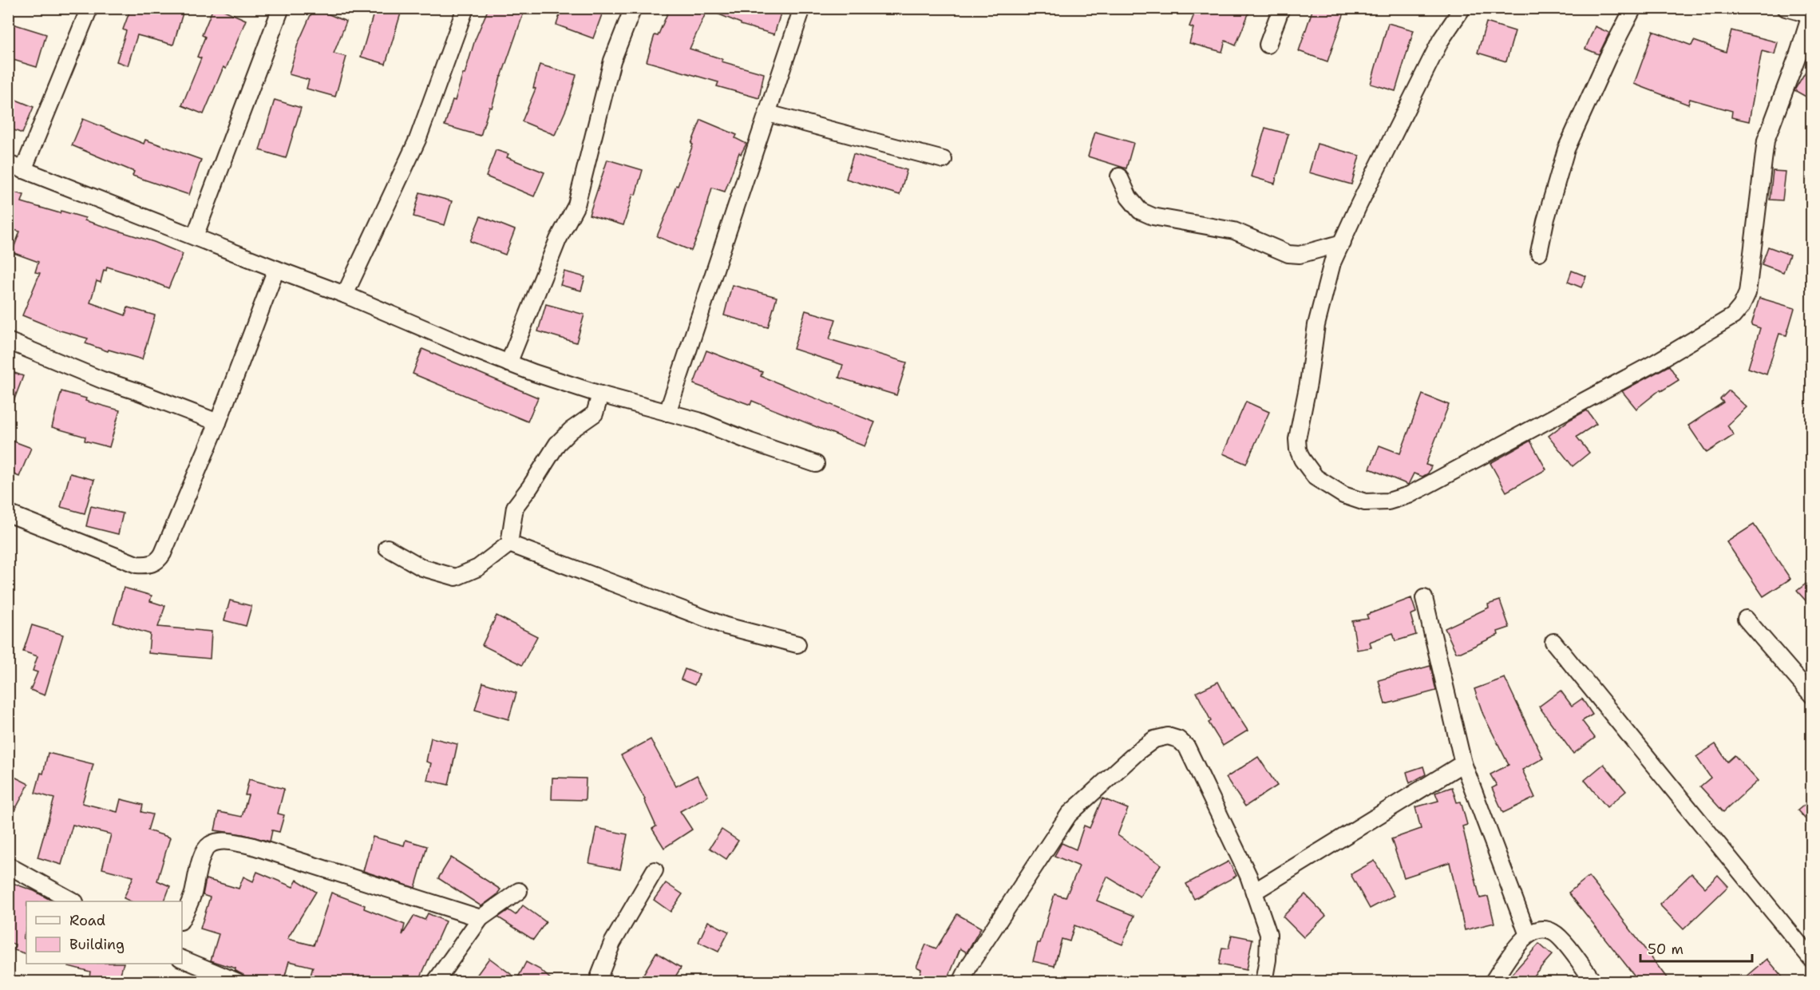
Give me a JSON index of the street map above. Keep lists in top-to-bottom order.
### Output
{
  "legend": ["Road", "Building"],
  "scale_bar": "50 m"
}
